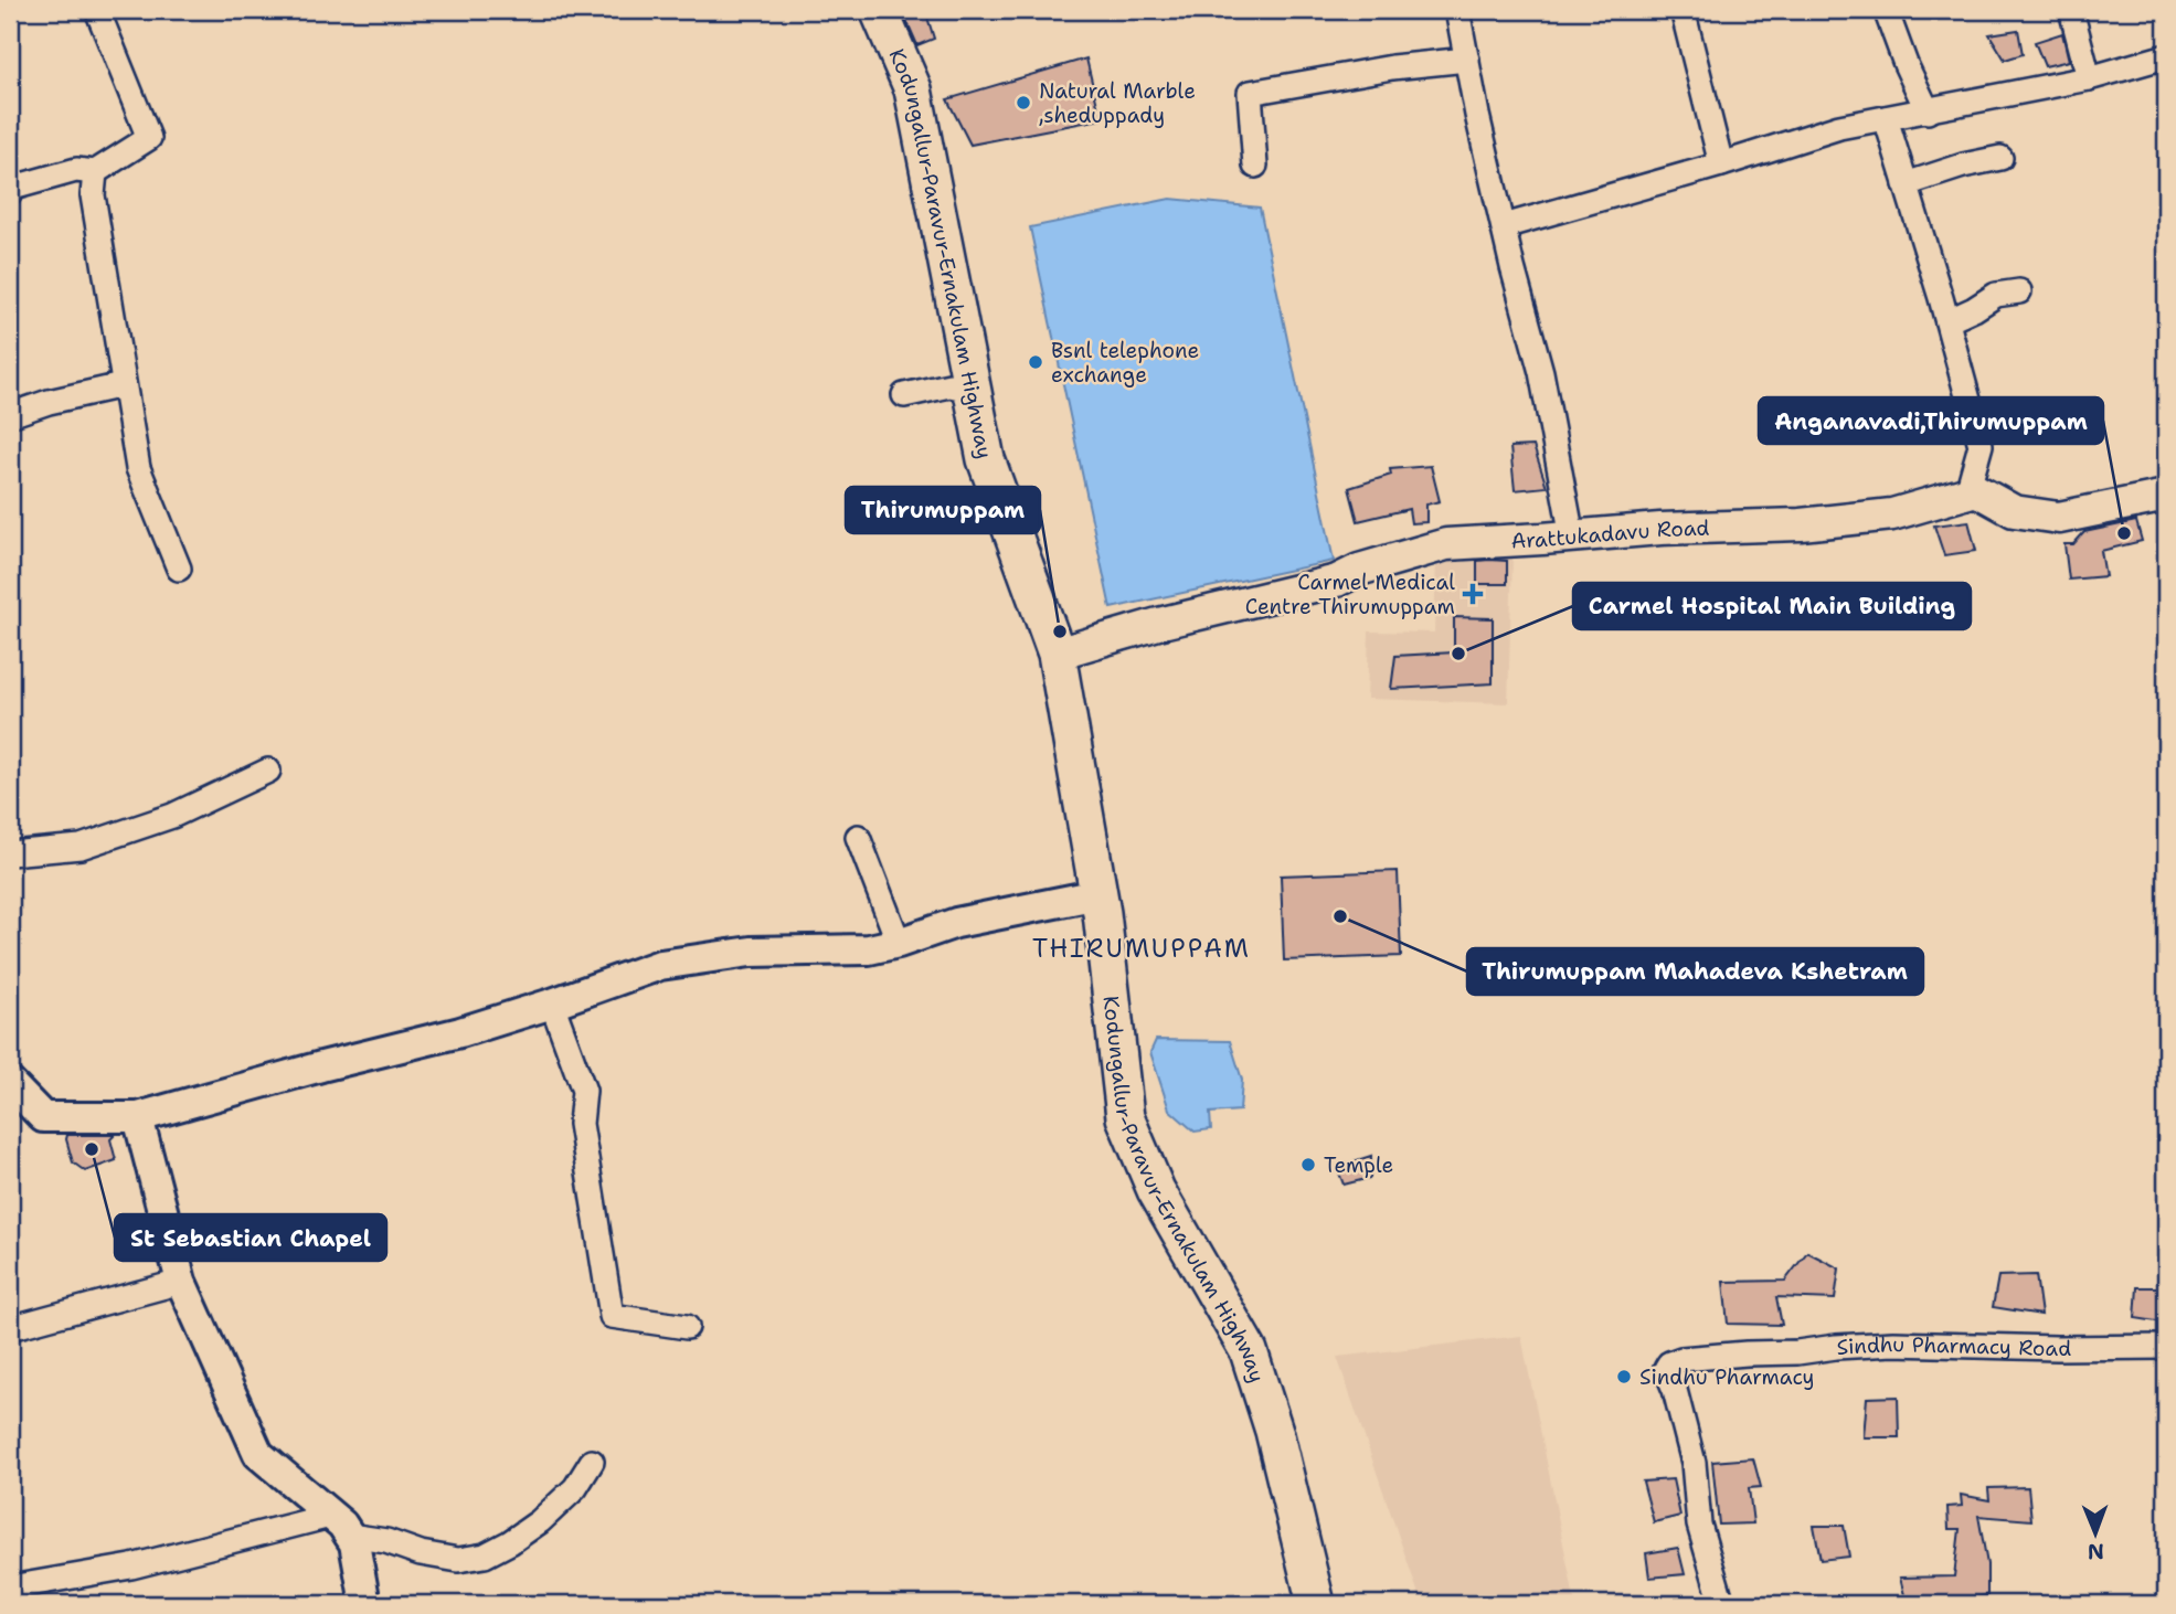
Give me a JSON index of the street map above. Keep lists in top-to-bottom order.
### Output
{
  "streets": {
    "highway": ["Kodungallur-Paravur-Ernakulam Highway"],
    "main road": ["Arattukadavu Road"],
    "street": ["Sindhu Pharmacy Road"]
  },
  "crossings": [
    ["Kodungallur-Paravur-Ernakulam Highway", "Arattukadavu Road"]
  ],
  "districts": ["THIRUMUPPAM"],
  "places": {
    "other": [
      "Natural Marble ,sheduppady",
      "Bsnl telephone exchange",
      "Anganavadi,Thirumuppam",
      "Thirumuppam",
      "Carmel Hospital Main Building",
      "Thirumuppam Mahadeva Kshetram",
      "St Sebastian Chapel",
      "Temple",
      "Sindhu Pharmacy"
    ],
    "health": ["Carmel Medical Centre Thirumuppam"]
  },
  "north": "bottom"
}
